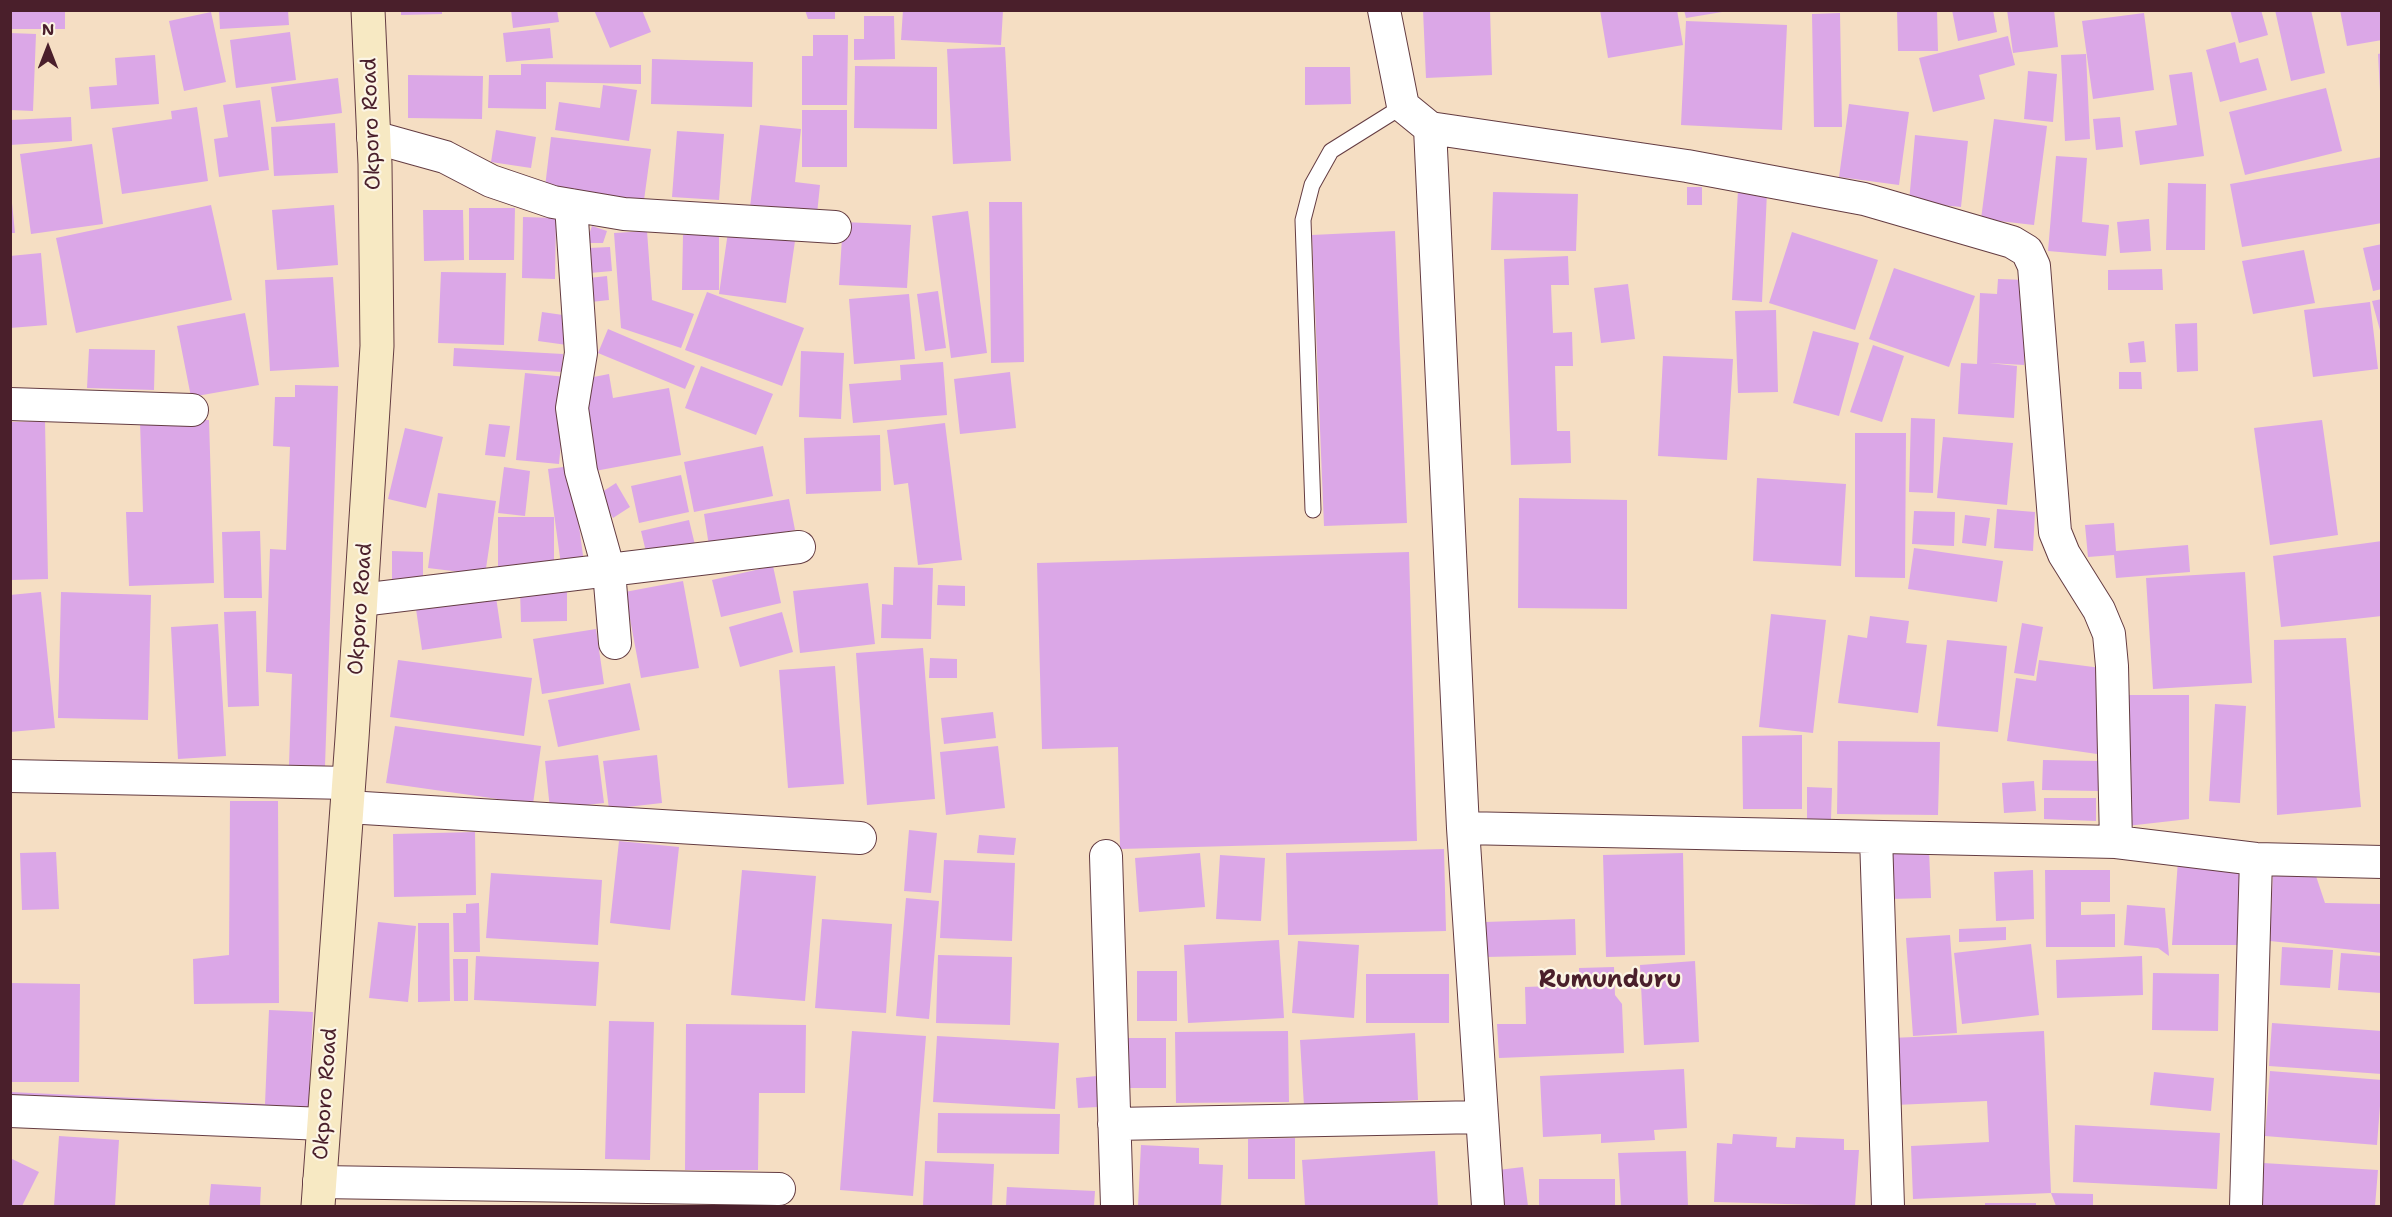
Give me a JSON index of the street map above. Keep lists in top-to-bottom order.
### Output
{
  "streets": {
    "main road": ["Okporo Road"]
  },
  "districts": ["Rumunduru"],
  "north": "top"
}
